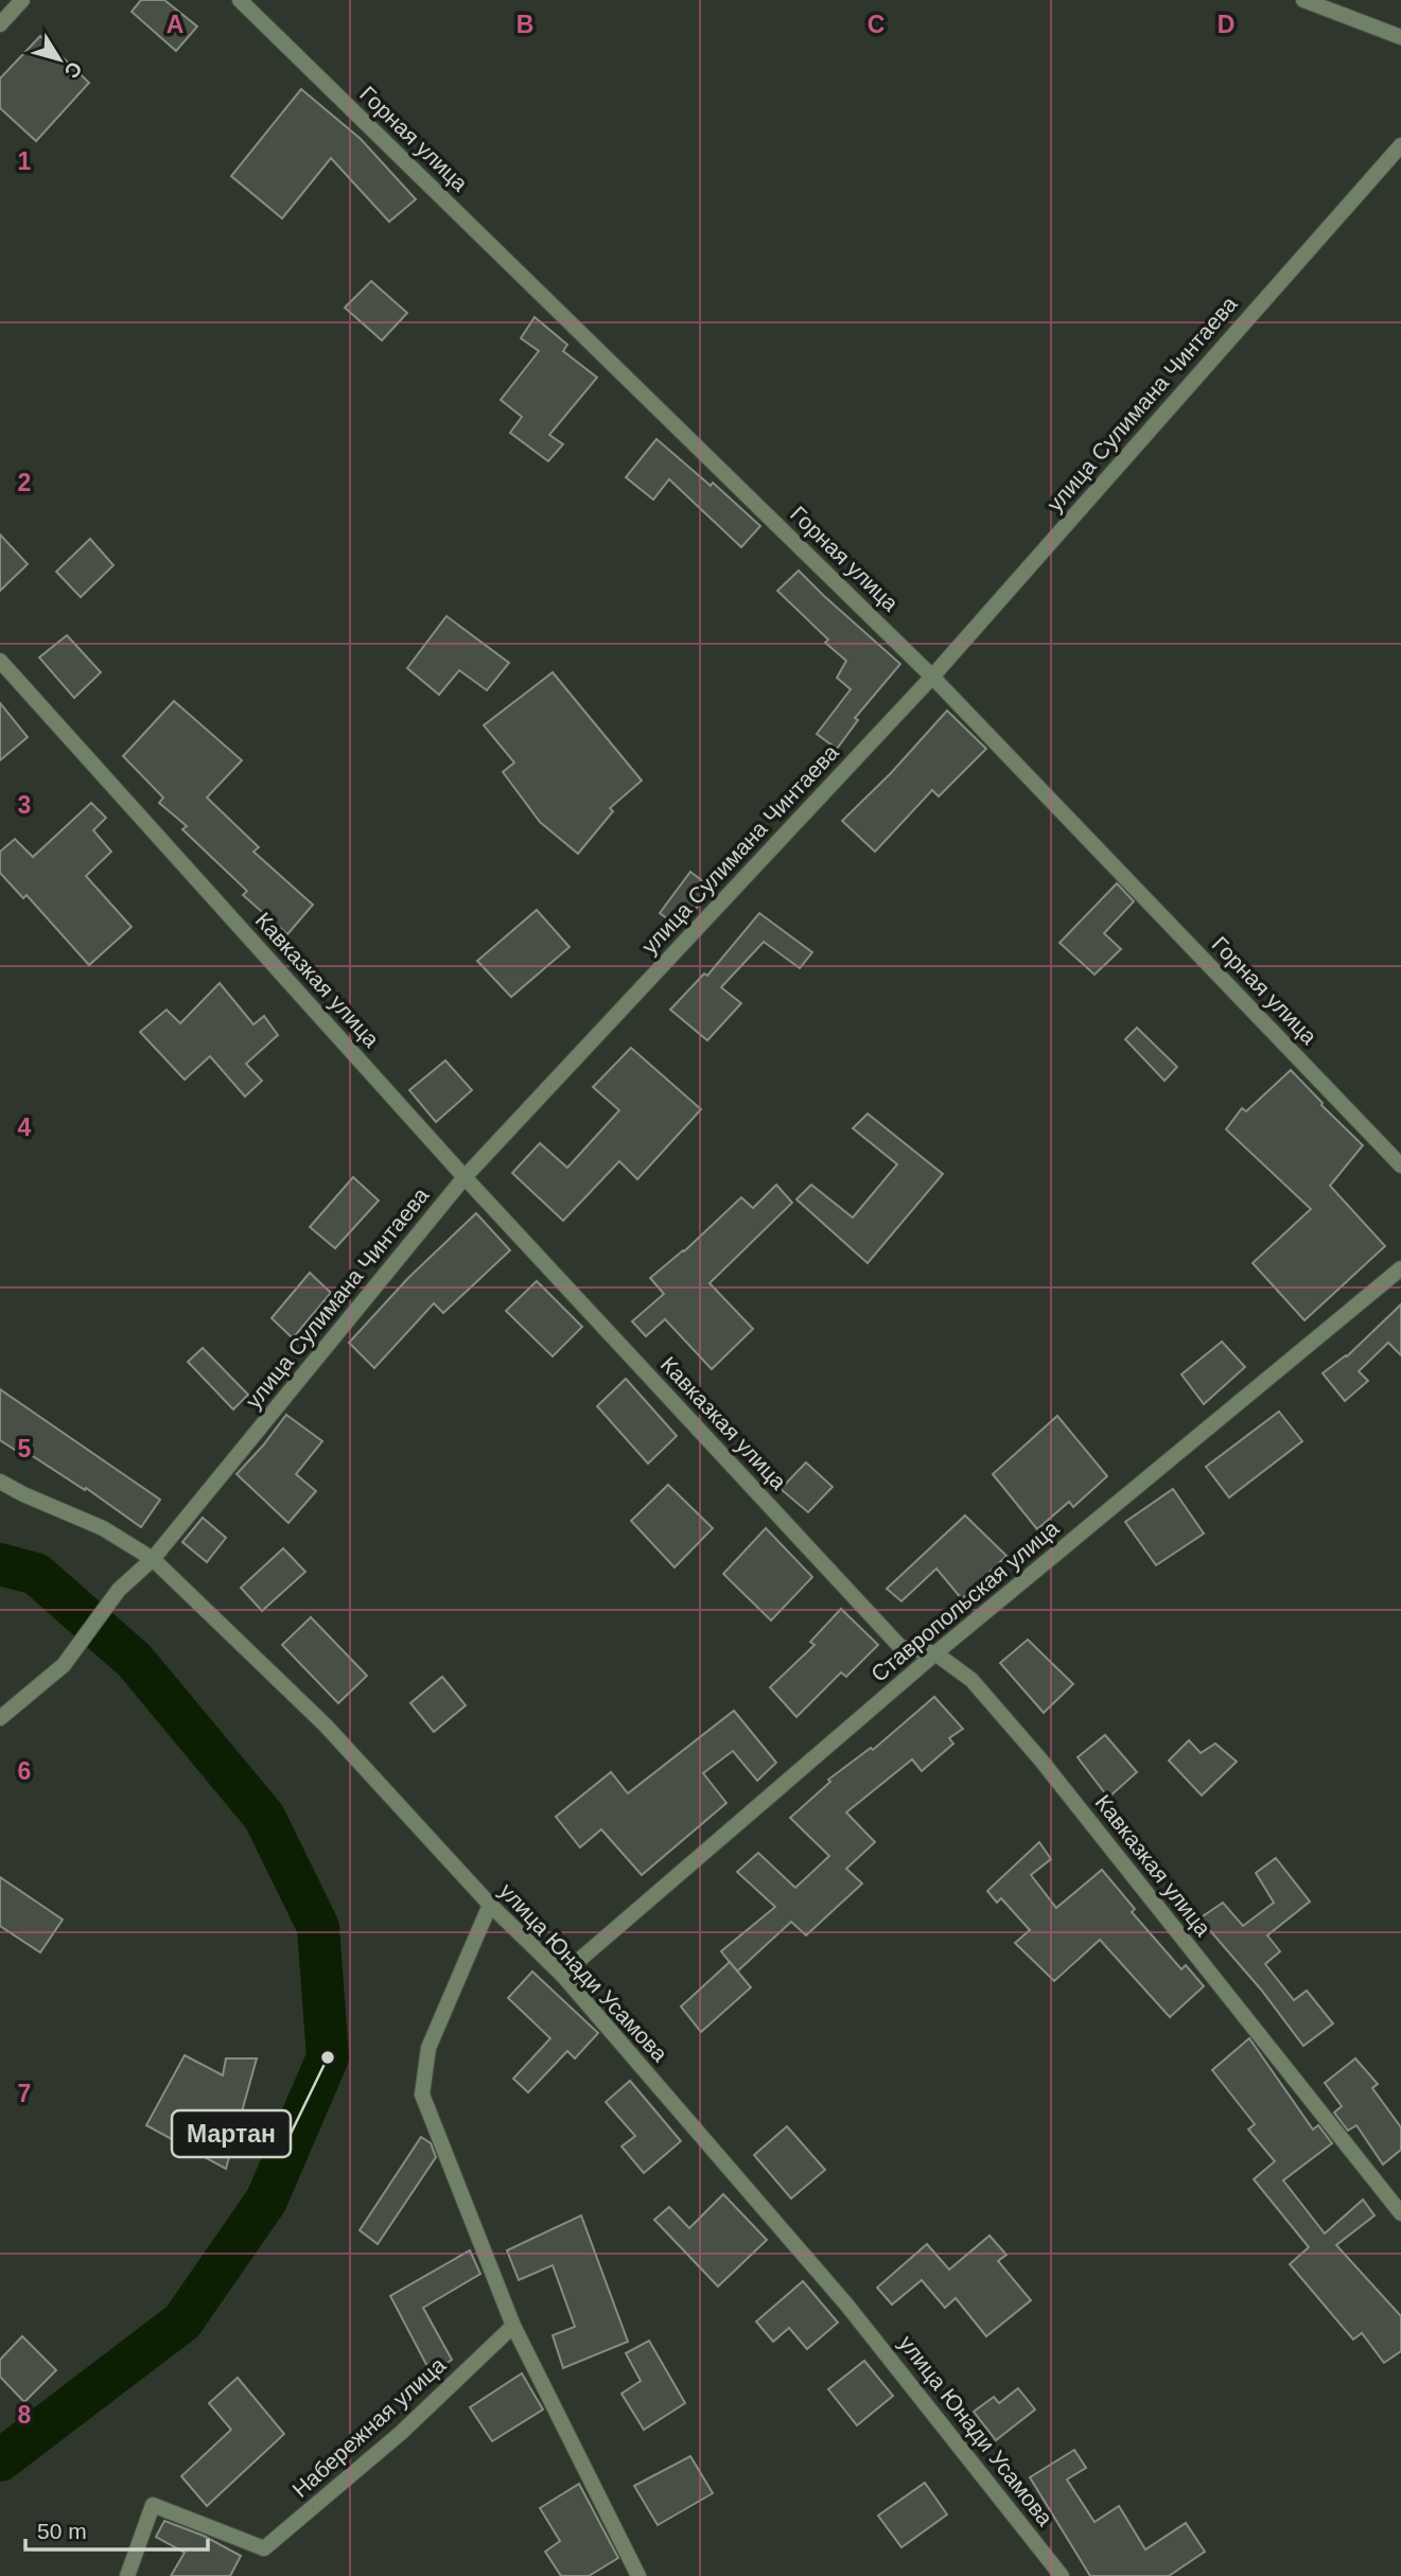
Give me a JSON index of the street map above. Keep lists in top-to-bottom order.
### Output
{
  "streets": {
    "street": [
      "Горная улица",
      "улица Сулимана Чинтаева",
      "Кавказкая улица",
      "Ставропольская улица",
      "улица Юнади Усамова",
      "Набережная улица"
    ]
  },
  "crossings": [
    ["Горная улица", "улица Сулимана Чинтаева"],
    ["улица Сулимана Чинтаева", "Кавказкая улица"],
    ["улица Сулимана Чинтаева", "улица Юнади Усамова"],
    ["Кавказкая улица", "Ставропольская улица"],
    ["Ставропольская улица", "улица Юнади Усамова"]
  ],
  "places": ["Мартан"],
  "scale_bar": "50 m",
  "north": "bottom right",
  "grid": {
    "columns": [
      "A",
      "B",
      "C",
      "D"
    ],
    "rows": [
      "1",
      "2",
      "3",
      "4",
      "5",
      "6",
      "7",
      "8"
    ]
  }
}
